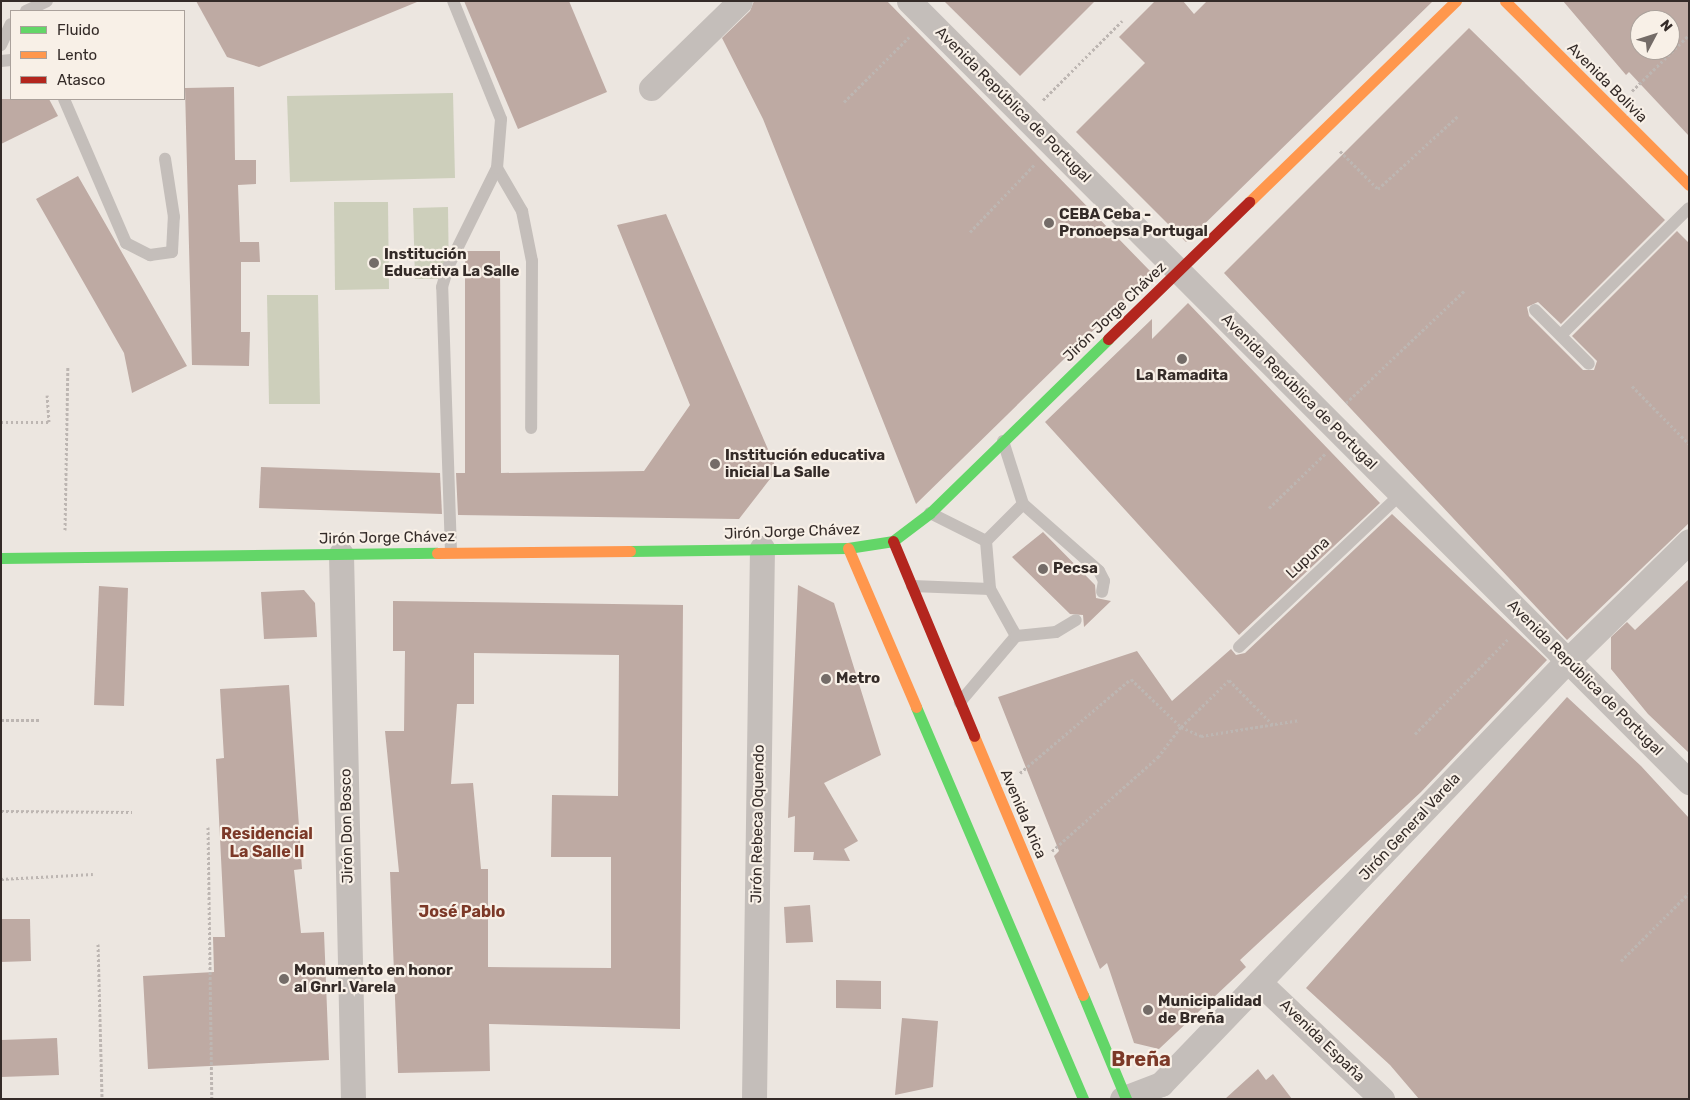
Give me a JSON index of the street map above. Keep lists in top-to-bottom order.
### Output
{
  "streets": {
    "street": [
      "Avenida Bolivia",
      "Avenida República de Portugal",
      "Jirón Jorge Chávez",
      "Avenida Arica",
      "Jirón Rebeca Oquendo",
      "Jirón Don Bosco",
      "Jirón General Varela",
      "Avenida España"
    ],
    "lane": ["Lupuna"]
  },
  "crossings": [
    ["Avenida República de Portugal", "Jirón Jorge Chávez"],
    ["Avenida República de Portugal", "Lupuna"],
    ["Avenida República de Portugal", "Jirón General Varela"],
    ["Jirón Jorge Chávez", "Avenida Arica"],
    ["Jirón Jorge Chávez", "Jirón Rebeca Oquendo"],
    ["Jirón Jorge Chávez", "Jirón Don Bosco"],
    ["Avenida Arica", "Jirón General Varela"],
    ["Jirón General Varela", "Avenida España"]
  ],
  "districts": ["Residencial La Salle II", "José Pablo", "Breña"],
  "places": [
    "CEBA Ceba - Pronoepsa Portugal",
    "Institución Educativa La Salle",
    "La Ramadita",
    "Institución educativa inicial La Salle",
    "Pecsa",
    "Metro",
    "Monumento en honor al Gnrl. Varela",
    "Municipalidad de Breña"
  ],
  "legend": ["Fluido", "Lento", "Atasco"],
  "north": "top right"
}
